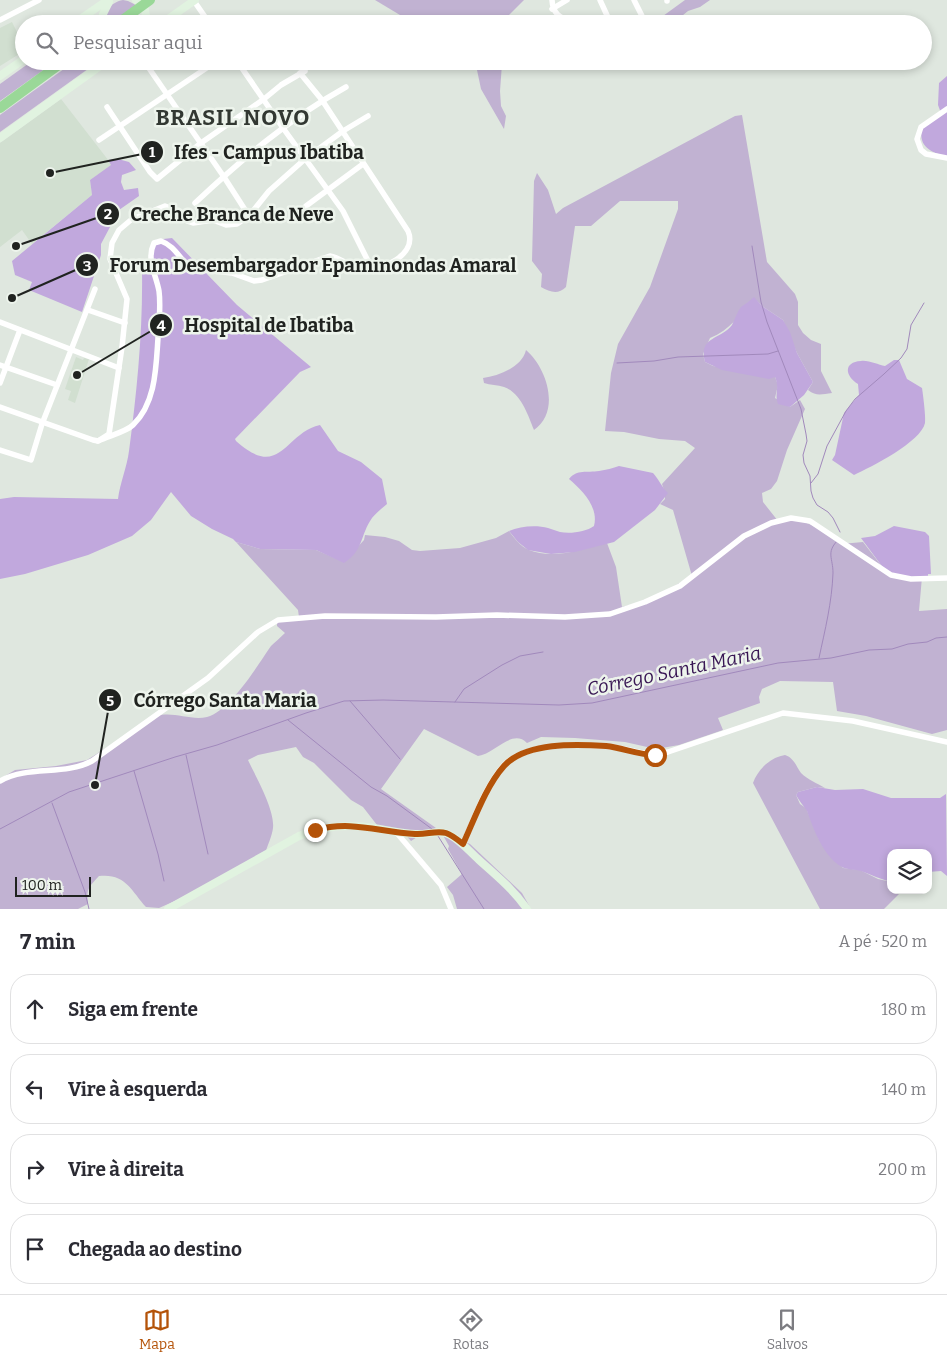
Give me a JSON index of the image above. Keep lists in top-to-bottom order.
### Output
{
  "districts": ["BRASIL NOVO"],
  "water": ["Córrego Santa Maria"],
  "places": [
    "Ifes - Campus Ibatiba",
    "Creche Branca de Neve",
    "Forum Desembargador Epaminondas Amaral",
    "Hospital de Ibatiba",
    "Córrego Santa Maria"
  ],
  "scale_bar": "100 m",
  "page": {
    "search": "Pesquisar aqui",
    "scale": "100 m",
    "heading": ["7 min", "A pé · 520 m"],
    "list": [
      ["Siga em frente", "180 m"],
      ["Vire à esquerda", "140 m"],
      ["Vire à direita", "200 m"],
      "Chegada ao destino"
    ],
    "nav": ["Mapa", "Rotas", "Salvos"]
  }
}
